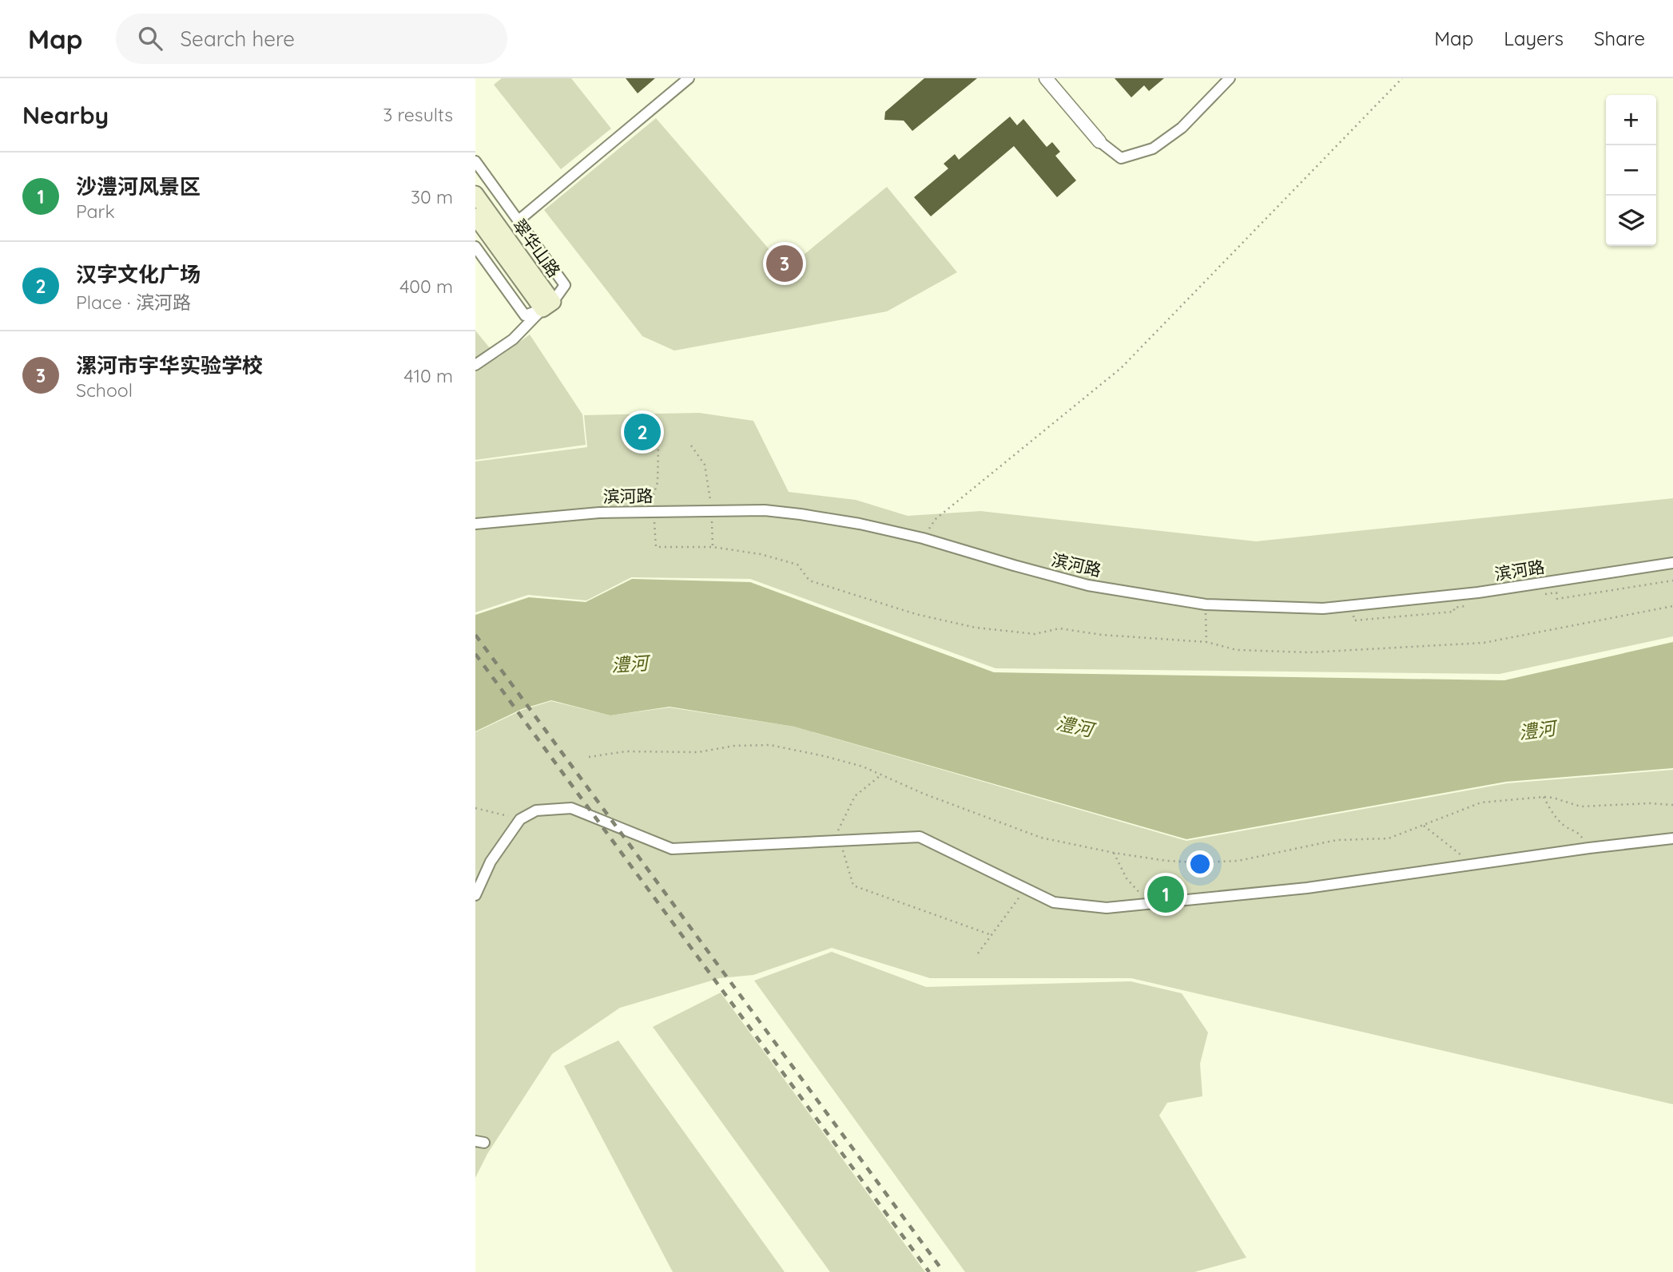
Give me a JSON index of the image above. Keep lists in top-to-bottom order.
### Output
{
  "streets": {
    "main road": ["翠华山路"],
    "street": ["滨河路"]
  },
  "water": ["澧河"],
  "page": {
    "header": "Map",
    "search": "Search here",
    "nav": ["Map", "Layers", "Share"],
    "heading": ["Nearby", "3 results"],
    "map_buttons": ["+", "−"],
    "list": [
      {
        "mark": "1",
        "name": "沙澧河风景区",
        "note": "Park",
        "value": "30 m"
      },
      {
        "mark": "2",
        "name": "汉字文化广场",
        "note": "Place · 滨河路",
        "value": "400 m"
      },
      {
        "mark": "3",
        "name": "漯河市宇华实验学校",
        "note": "School",
        "value": "410 m"
      }
    ],
    "pins": ["3", "2", "1"]
  }
}
